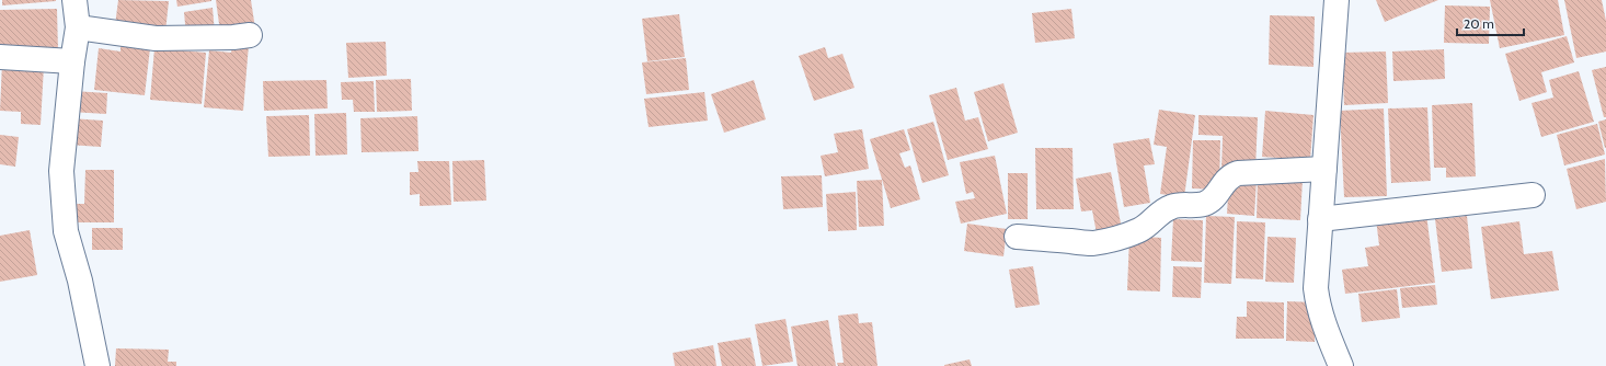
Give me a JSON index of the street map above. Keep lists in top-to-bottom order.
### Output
{
  "scale_bar": "20 m"
}
